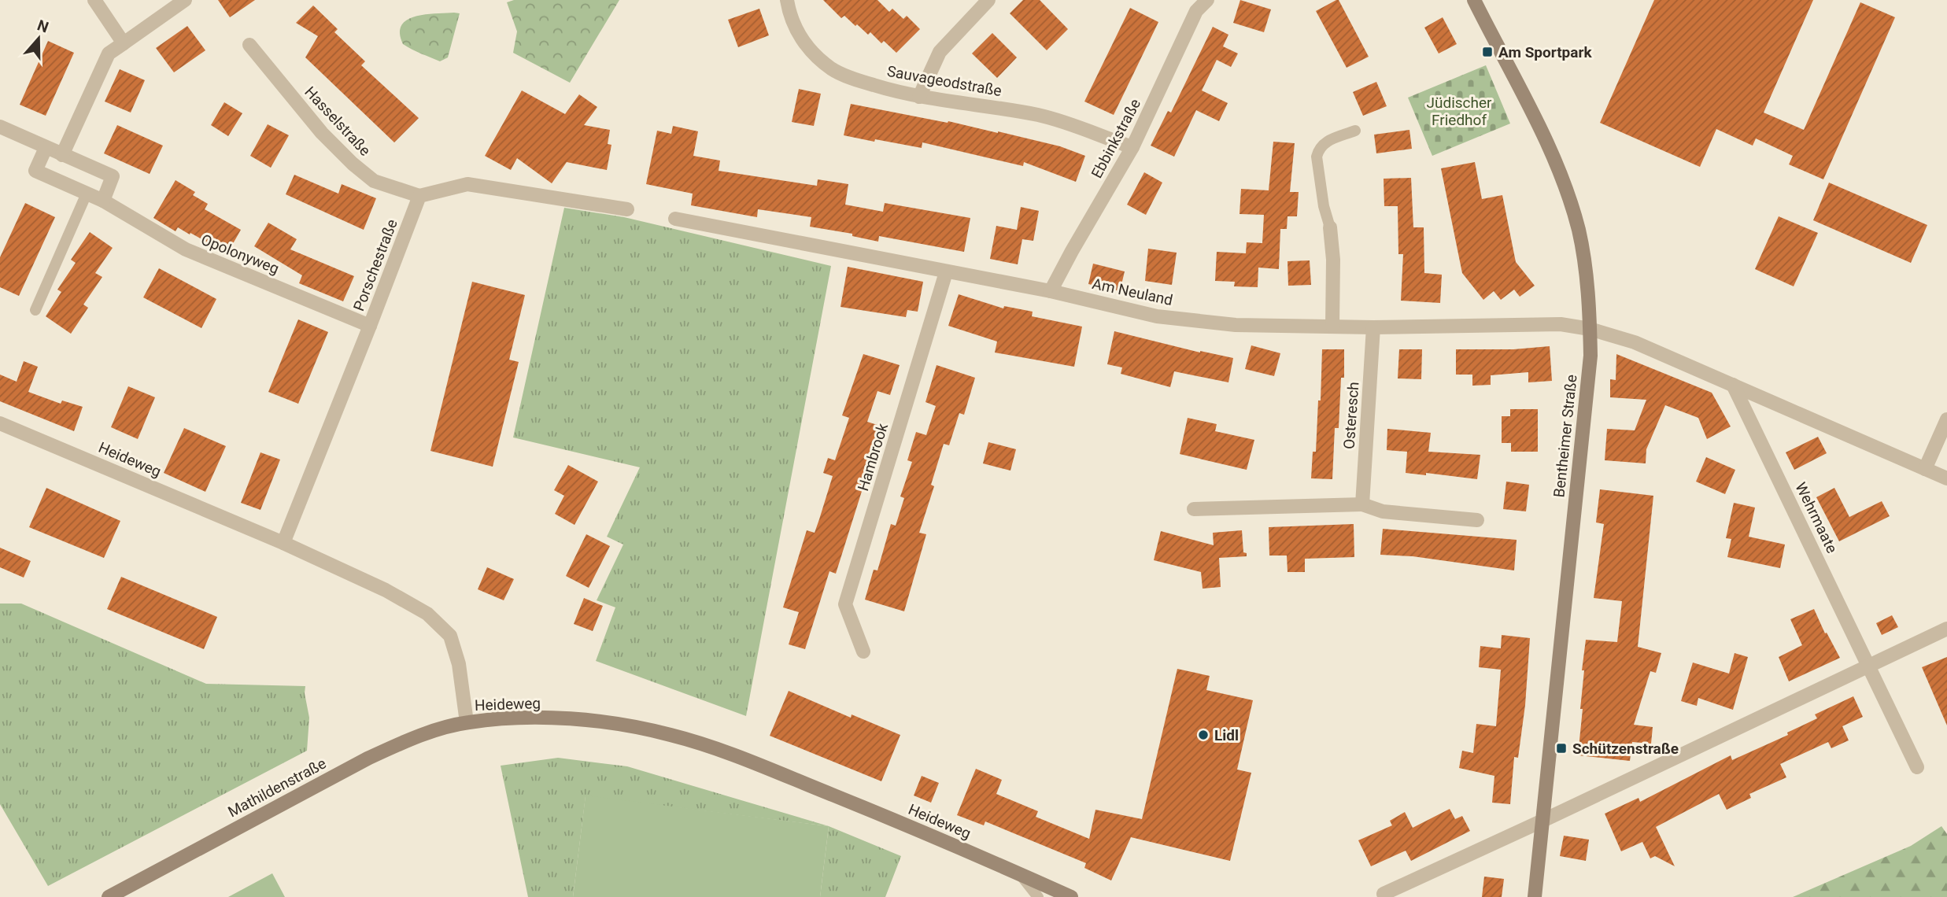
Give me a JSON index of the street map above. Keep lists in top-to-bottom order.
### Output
{
  "streets": {
    "street": [
      "Sauvageodstraße",
      "Hasselstraße",
      "Ebbinkstraße",
      "Opolonyweg",
      "Porschestraße",
      "Am Neuland",
      "Osteresch",
      "Bentheimer Straße",
      "Hambrook",
      "Heideweg",
      "Wehrmaate",
      "Mathildenstraße"
    ]
  },
  "crossings": [
    ["Sauvageodstraße", "Ebbinkstraße"],
    ["Hasselstraße", "Porschestraße"],
    ["Ebbinkstraße", "Am Neuland"],
    ["Opolonyweg", "Porschestraße"],
    ["Porschestraße", "Heideweg"],
    ["Am Neuland", "Osteresch"],
    ["Am Neuland", "Bentheimer Straße"],
    ["Am Neuland", "Hambrook"],
    ["Heideweg", "Mathildenstraße"]
  ],
  "parks": ["Jüdischer Friedhof"],
  "places": {
    "transit": ["Am Sportpark", "Schützenstraße"],
    "other": ["Lidl"]
  },
  "north": "top"
}
